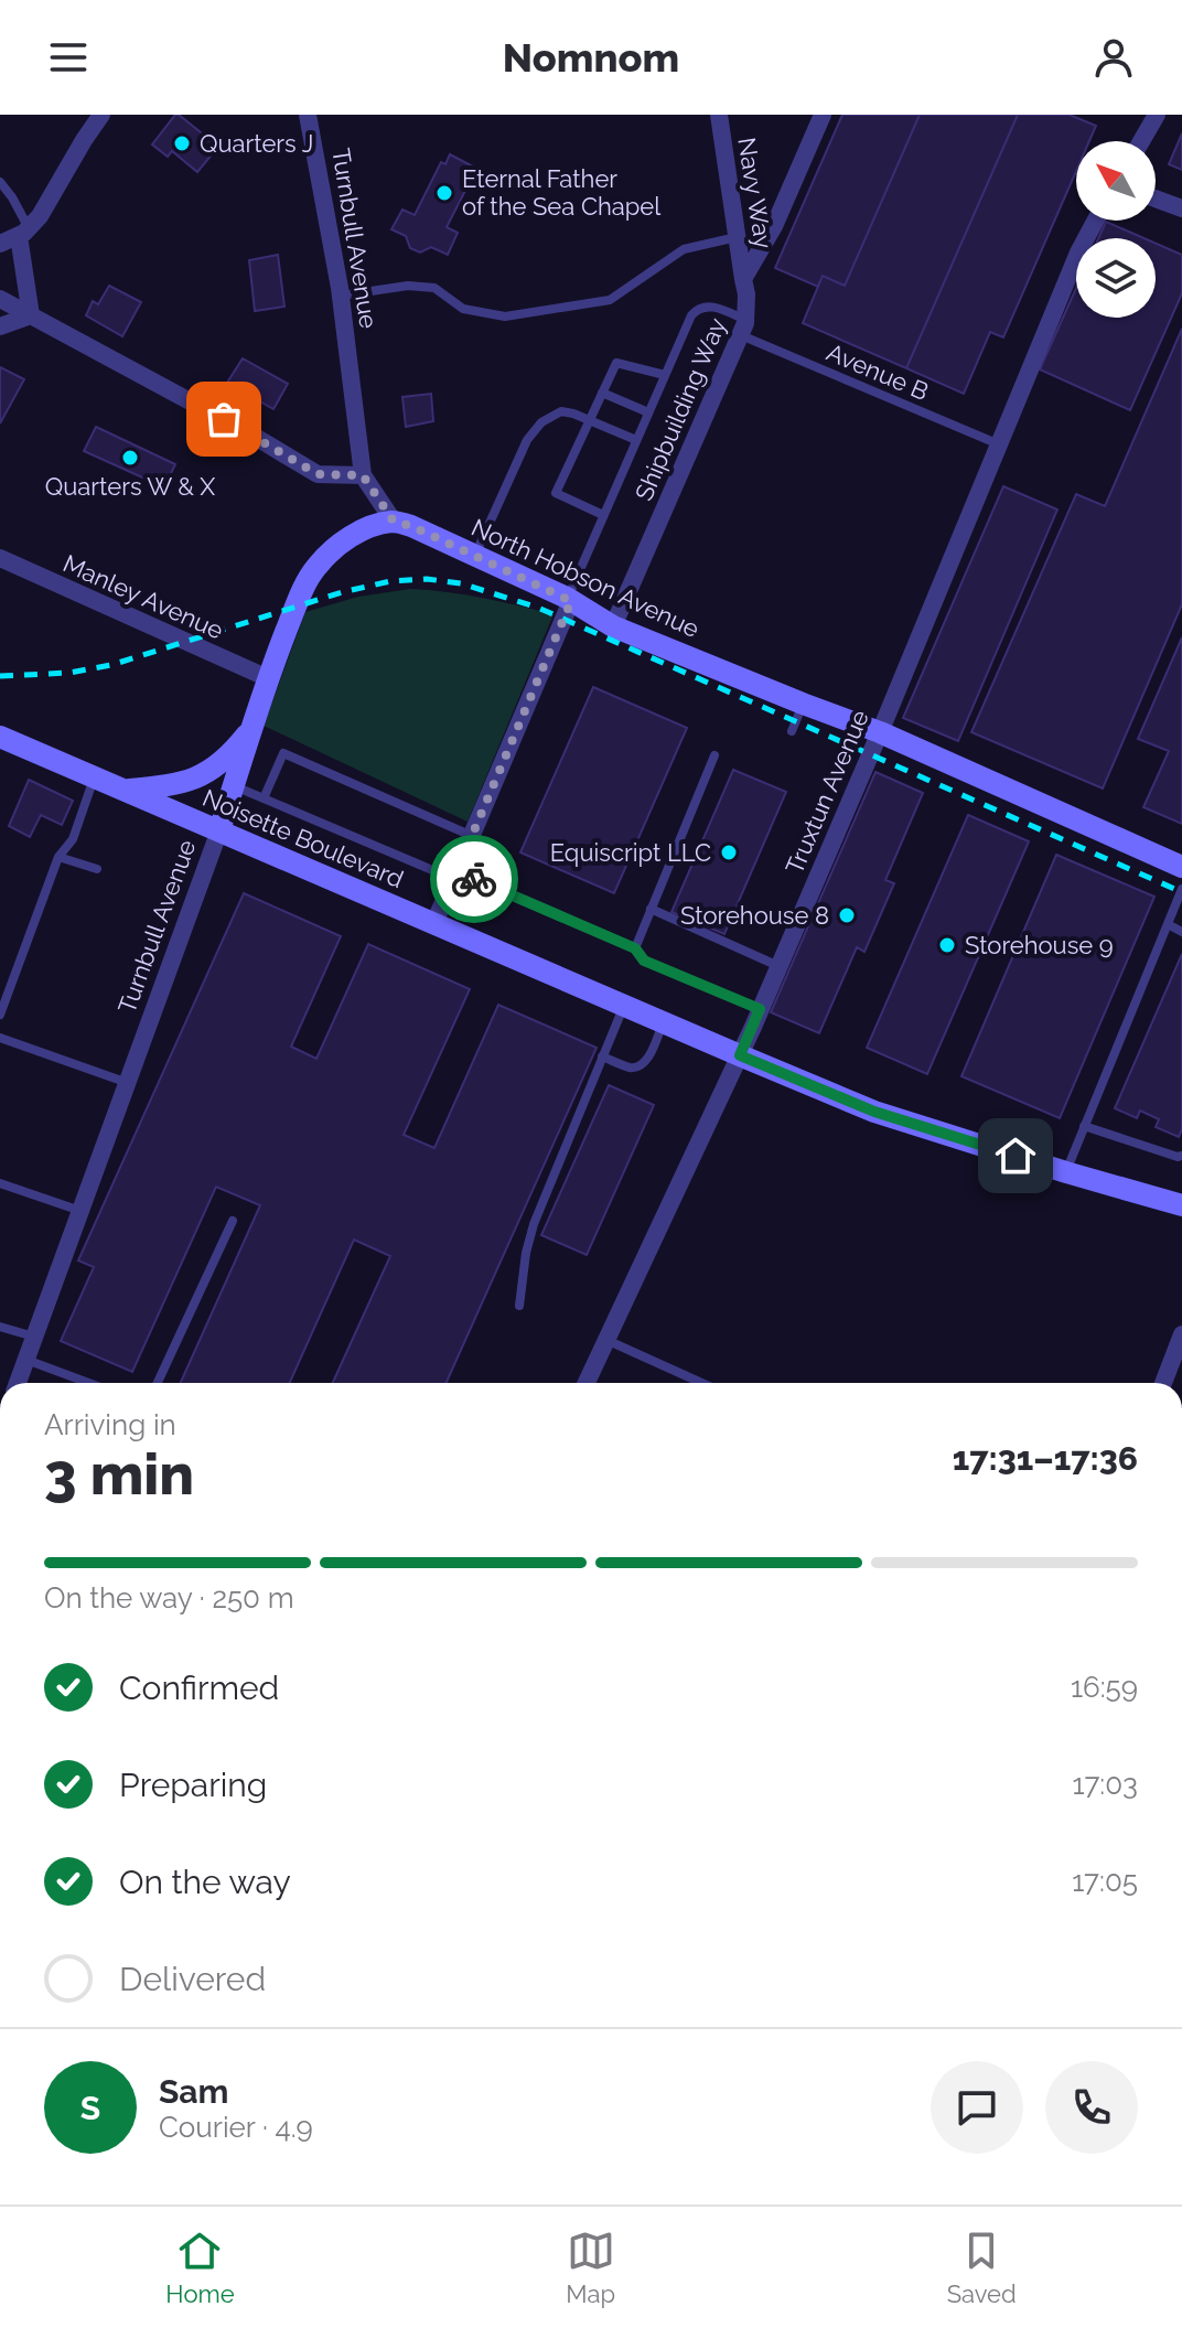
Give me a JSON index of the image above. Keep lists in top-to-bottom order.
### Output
{
  "streets": {
    "street": [
      "Navy Way",
      "Turnbull Avenue",
      "Shipbuilding Way",
      "North Hobson Avenue",
      "Manley Avenue",
      "Truxtun Avenue",
      "Noisette Boulevard"
    ],
    "lane": ["Avenue B"]
  },
  "crossings": [
    ["Navy Way", "Shipbuilding Way"],
    ["Turnbull Avenue", "North Hobson Avenue"],
    ["Turnbull Avenue", "Manley Avenue"],
    ["Turnbull Avenue", "Noisette Boulevard"],
    ["Avenue B", "Shipbuilding Way"],
    ["Avenue B", "Truxtun Avenue"],
    ["Shipbuilding Way", "North Hobson Avenue"],
    ["North Hobson Avenue", "Truxtun Avenue"],
    ["Truxtun Avenue", "Noisette Boulevard"]
  ],
  "places": [
    "Quarters J",
    "Eternal Father of the Sea Chapel",
    "Quarters W & X",
    "Equiscript LLC",
    "Storehouse 8",
    "Storehouse 9"
  ],
  "north": "top left",
  "page": {
    "header": "Nomnom",
    "heading": ["3 min", "Arriving in", "17:31–17:36"],
    "panel": ["Sam", "Courier · 4.9"],
    "bar": "On the way · 250 m",
    "list": [
      ["Confirmed", "16:59"],
      ["Preparing", "17:03"],
      ["On the way", "17:05"],
      "Delivered"
    ],
    "round": "S",
    "tabs": ["Home", "Map", "Saved"]
  }
}
